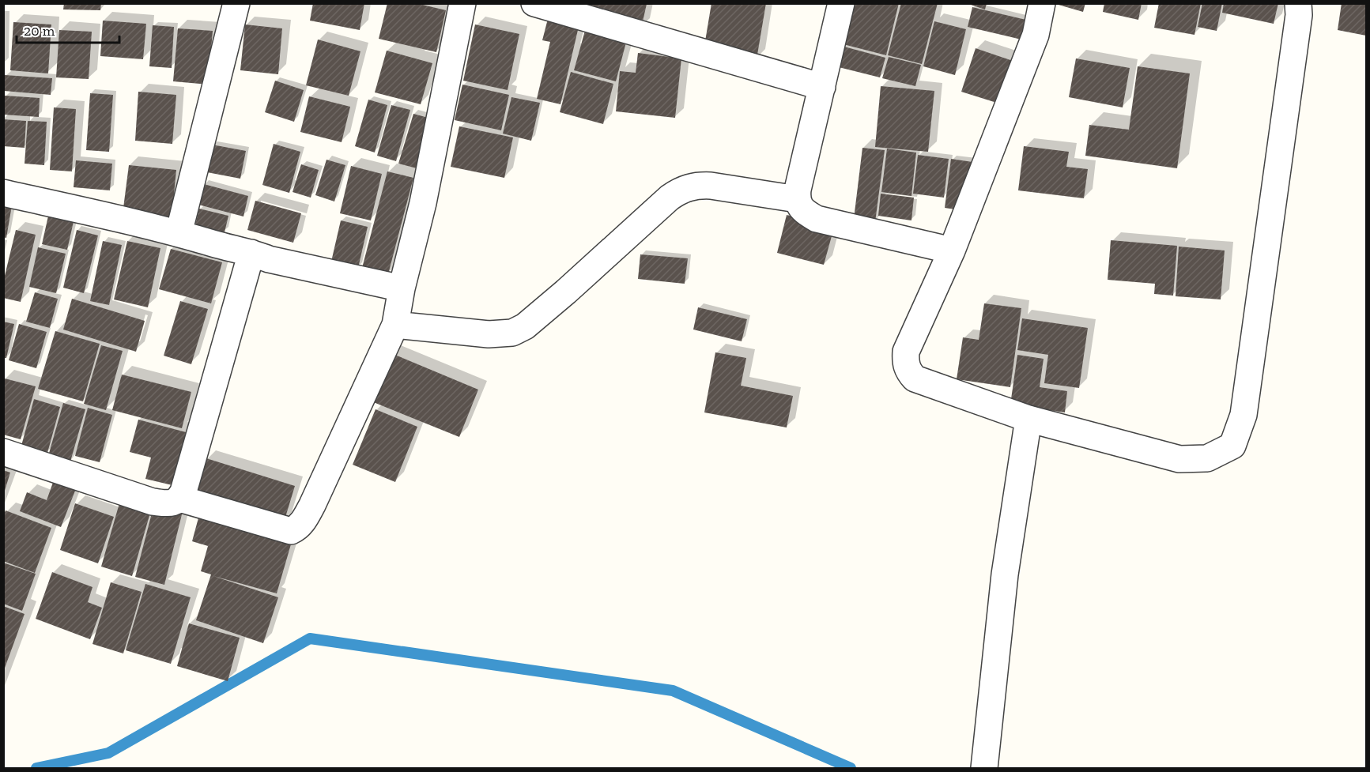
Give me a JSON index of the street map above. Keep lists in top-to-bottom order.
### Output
{
  "scale_bar": "20 m"
}
